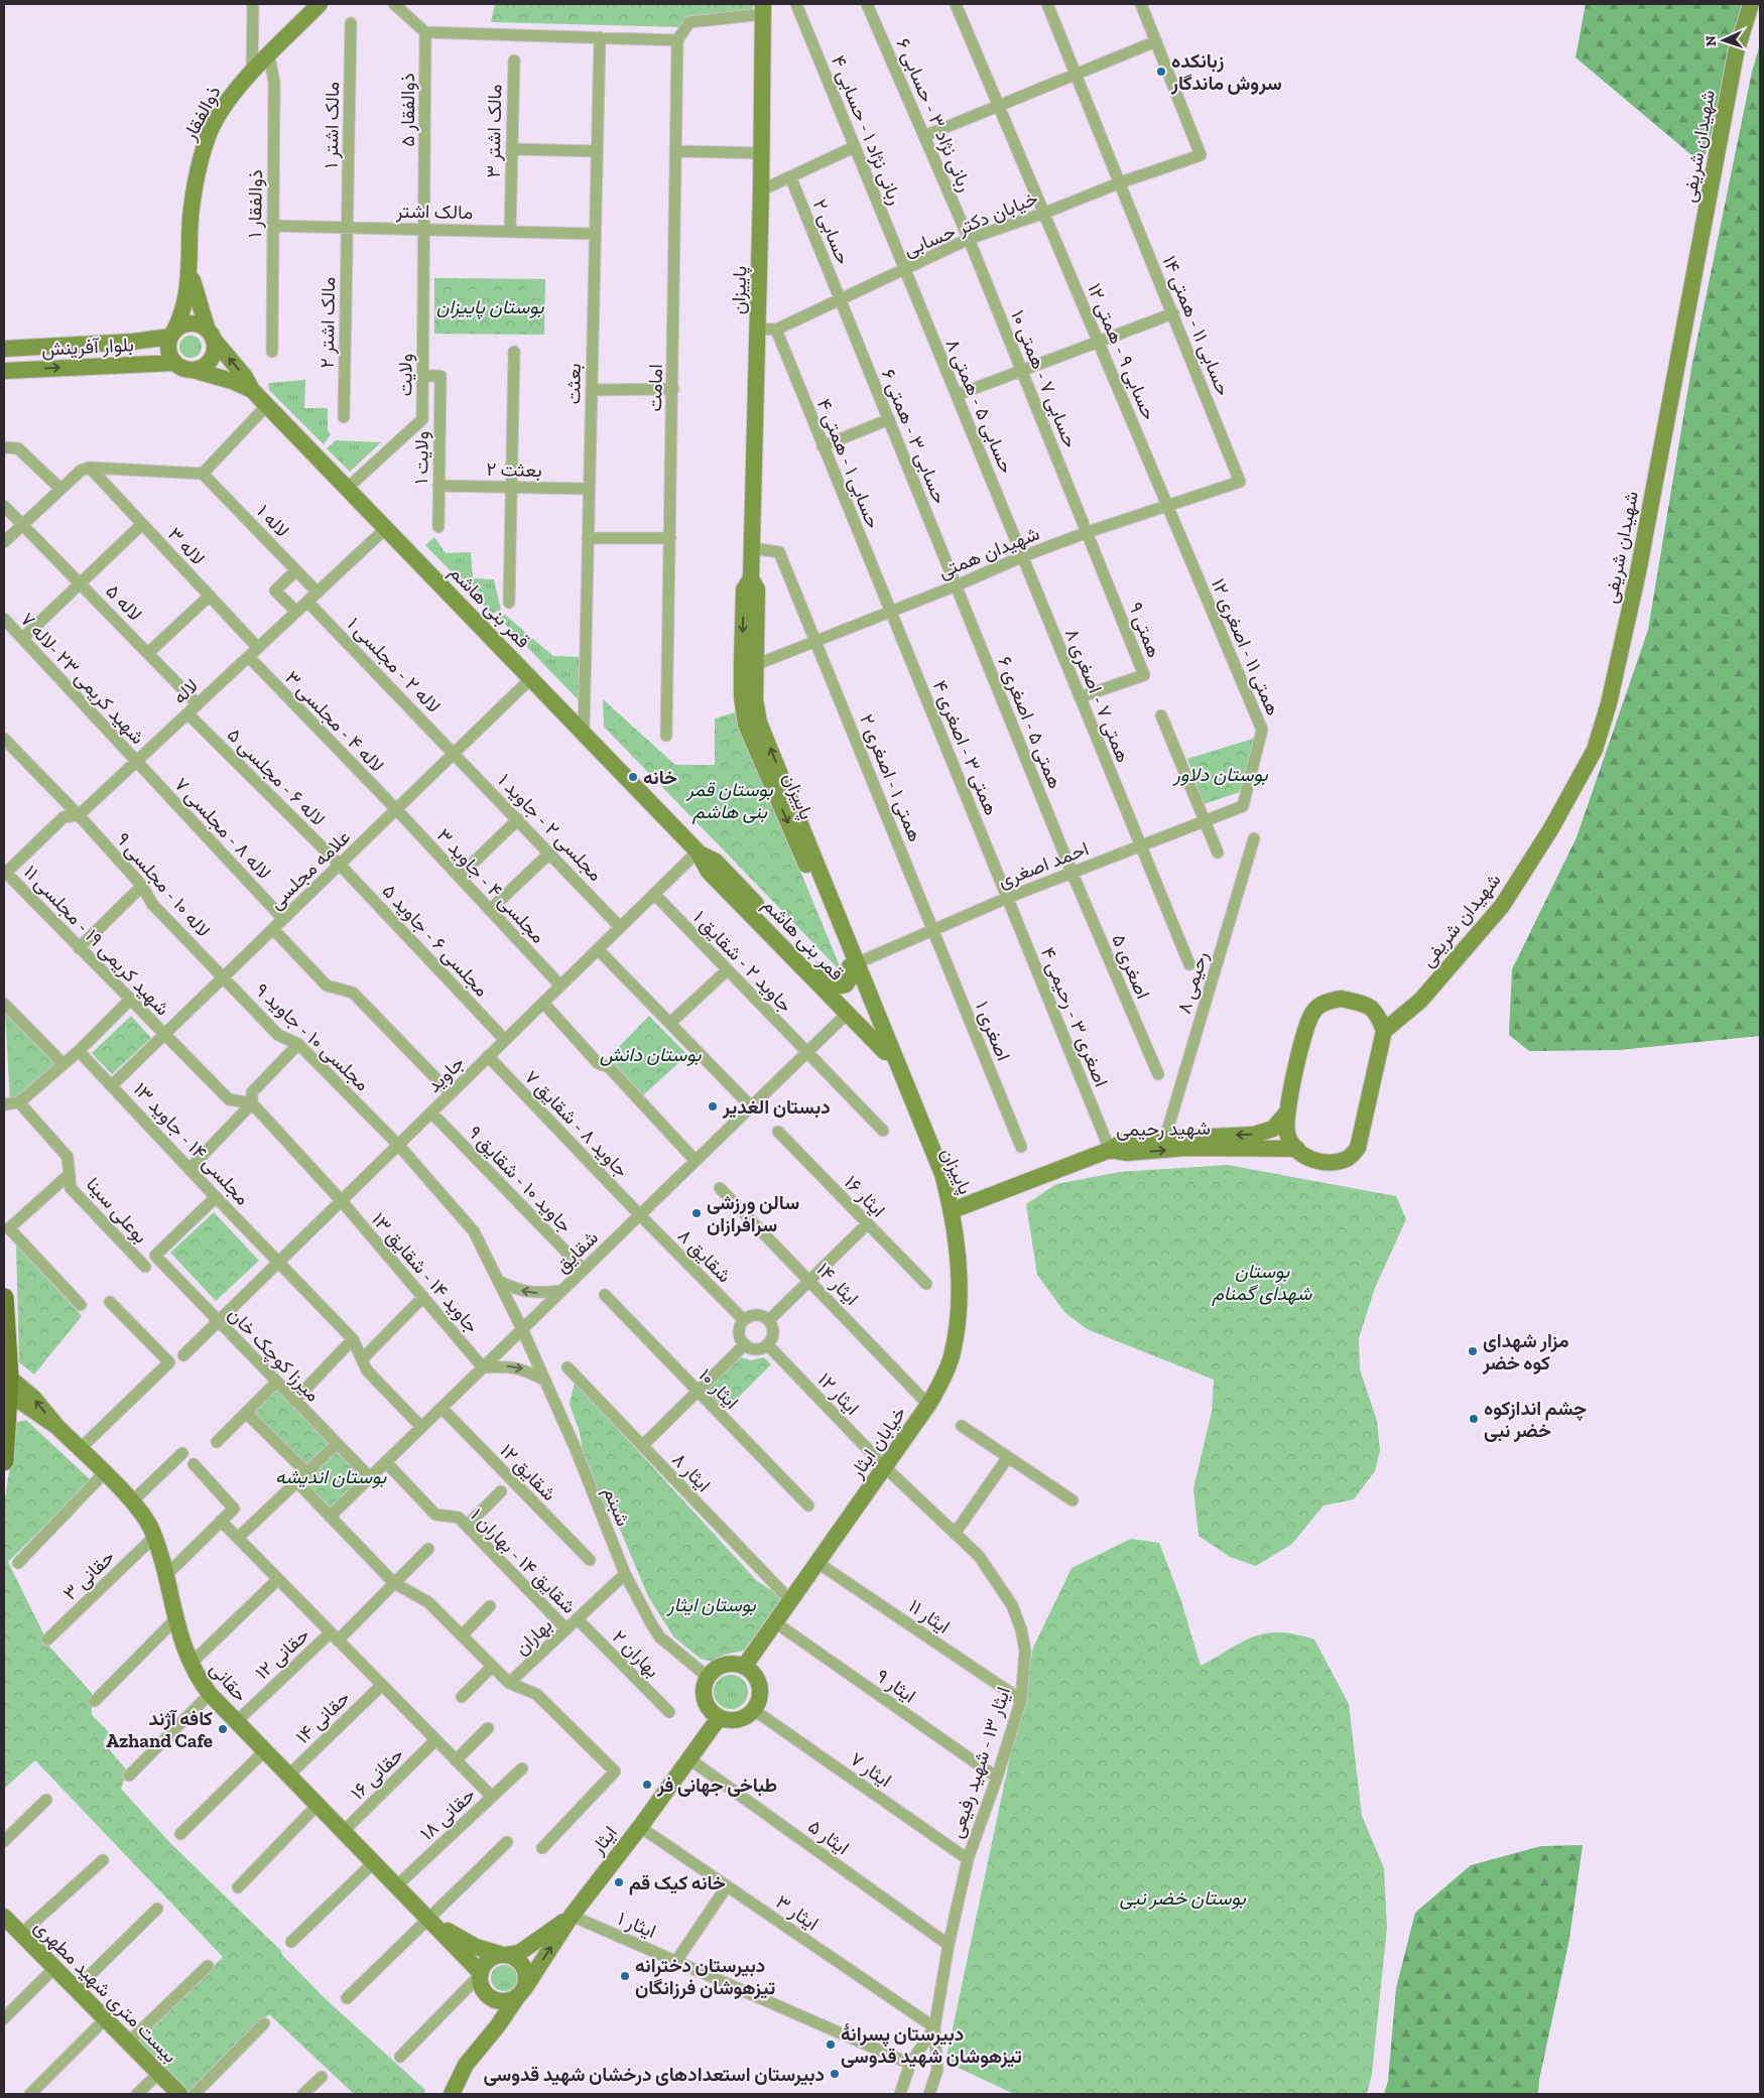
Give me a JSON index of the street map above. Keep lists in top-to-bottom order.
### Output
{
  "streets": {
    "main road": [
      "ذوالفقار",
      "شهیدان شریفی",
      "پاییزان",
      "بلوار آفرینش",
      "قمر بنی هاشم",
      "شهید رحیمی",
      "خیابان ایثار",
      "حقانی",
      "ایثار",
      "بیست متری شهید مطهری"
    ],
    "street": [
      "ذوالفقار ۵",
      "ربانی نژاد ۳ - حسابی ۶",
      "مالک اشتر ۱",
      "ربانی نژاد ۱ - حسابی ۴",
      "مالک اشتر ۳",
      "ذوالفقار ۱",
      "مالک اشتر",
      "خیابان دکتر حسابی",
      "حسابی ۲",
      "مالک اشتر ۲",
      "حسابی ۱۱ - همتی ۱۴",
      "حسابی ۹ - همتی ۱۲",
      "ولایت",
      "حسابی ۷ - همتی ۱۰",
      "بعثت",
      "امامت",
      "حسابی ۵ - همتی ۸",
      "حسابی ۳ - همتی ۶",
      "ولایت ۱",
      "حسابی ۱ - همتی ۴",
      "بعثت ۲",
      "لاله ۱",
      "لاله ۳",
      "شهیدان همتی",
      "لاله ۵",
      "همتی ۹",
      "همتی ۱۱ - اصغری ۱۲",
      "لاله ۲ - مجلسی ۱",
      "شهید کریمی ۲۳ -لاله ۷",
      "لاله",
      "همتی ۷ - اصغری ۸",
      "لاله ۴ - مجلسی ۳",
      "همتی ۵ - اصغری ۶",
      "همتی ۳ - اصغری ۴",
      "لاله ۶ - مجلسی ۵",
      "همتی ۱ - اصغری ۲",
      "مجلسی ۲ - جاوید ۱",
      "لاله ۸ - مجلسی ۷",
      "احمد اصغری",
      "علامه مجلسی",
      "لاله ۱۰ - مجلسی ۹",
      "مجلسی ۴ - جاوید ۳",
      "شهید کریمی ۱۹ - مجلسی ۱۱",
      "مجلسی ۶ - جاوید ۵",
      "جاوید ۲ - شقایق ۱",
      "اصغری ۵",
      "رحیمی ۸",
      "اصغری ۳ - رحیمی ۴",
      "اصغری ۱",
      "مجلسی ۱۰ - جاوید ۹",
      "جاوید",
      "جاوید ۸ - شقایق ۷",
      "مجلسی ۱۴ - جاوید ۱۳",
      "جاوید ۱۰ - شقایق ۹",
      "ایثار ۱۶",
      "بوعلی سینا",
      "شقایق",
      "شقایق ۸",
      "جاوید ۱۴ - شقایق ۱۳",
      "ایثار ۱۴",
      "میرزا کوچک خان",
      "ایثار ۱۰",
      "ایثار ۱۲",
      "شقایق ۱۲",
      "ایثار ۸",
      "شبنم",
      "شقایق ۱۴ - بهاران ۱",
      "حقانی ۳",
      "ایثار ۱۱",
      "بهاران",
      "حقانی ۱۲",
      "بهاران ۲",
      "ایثار ۹",
      "حقانی ۱۴",
      "ایثار ۱۳ - شهید رفیعی",
      "ایثار ۷",
      "حقانی ۱۶",
      "حقانی ۱۸",
      "ایثار ۵",
      "ایثار ۳",
      "ایثار ۱"
    ]
  },
  "crossings": [
    ["ذوالفقار ۵", "مالک اشتر"],
    ["ذوالفقار ۵", "ولایت"],
    ["ذوالفقار", "ذوالفقار ۱"],
    ["ربانی نژاد ۳ - حسابی ۶", "خیابان دکتر حسابی"],
    ["ربانی نژاد ۳ - حسابی ۶", "حسابی ۷ - همتی ۱۰"],
    ["مالک اشتر ۱", "مالک اشتر"],
    ["مالک اشتر ۱", "مالک اشتر ۲"],
    ["ربانی نژاد ۱ - حسابی ۴", "خیابان دکتر حسابی"],
    ["ربانی نژاد ۱ - حسابی ۴", "حسابی ۵ - همتی ۸"],
    ["مالک اشتر ۳", "مالک اشتر"],
    ["ذوالفقار ۱", "مالک اشتر"],
    ["مالک اشتر", "مالک اشتر ۲"],
    ["مالک اشتر", "ولایت"],
    ["مالک اشتر", "بعثت"],
    ["خیابان دکتر حسابی", "حسابی ۲"],
    ["خیابان دکتر حسابی", "پاییزان"],
    ["خیابان دکتر حسابی", "حسابی ۱۱ - همتی ۱۴"],
    ["خیابان دکتر حسابی", "حسابی ۹ - همتی ۱۲"],
    ["خیابان دکتر حسابی", "حسابی ۷ - همتی ۱۰"],
    ["خیابان دکتر حسابی", "حسابی ۵ - همتی ۸"],
    ["خیابان دکتر حسابی", "حسابی ۳ - همتی ۶"],
    ["خیابان دکتر حسابی", "حسابی ۱ - همتی ۴"],
    ["حسابی ۲", "حسابی ۳ - همتی ۶"],
    ["پاییزان", "شهیدان همتی"],
    ["پاییزان", "قمر بنی هاشم"],
    ["پاییزان", "همتی ۱ - اصغری ۲"],
    ["پاییزان", "احمد اصغری"],
    ["پاییزان", "شهید رحیمی"],
    ["پاییزان", "خیابان ایثار"],
    ["حسابی ۱۱ - همتی ۱۴", "شهیدان همتی"],
    ["حسابی ۹ - همتی ۱۲", "شهیدان همتی"],
    ["حسابی ۹ - همتی ۱۲", "همتی ۱۱ - اصغری ۱۲"],
    ["ولایت", "ولایت ۱"],
    ["ولایت", "قمر بنی هاشم"],
    ["حسابی ۷ - همتی ۱۰", "شهیدان همتی"],
    ["حسابی ۷ - همتی ۱۰", "همتی ۹"],
    ["بعثت", "بعثت ۲"],
    ["بعثت", "قمر بنی هاشم"],
    ["حسابی ۵ - همتی ۸", "شهیدان همتی"],
    ["حسابی ۵ - همتی ۸", "همتی ۷ - اصغری ۸"],
    ["حسابی ۳ - همتی ۶", "شهیدان همتی"],
    ["حسابی ۳ - همتی ۶", "همتی ۵ - اصغری ۶"],
    ["ولایت ۱", "بعثت ۲"],
    ["حسابی ۱ - همتی ۴", "شهیدان همتی"],
    ["حسابی ۱ - همتی ۴", "همتی ۳ - اصغری ۴"],
    ["لاله ۱", "لاله"],
    ["لاله ۳", "لاله"],
    ["شهیدان همتی", "همتی ۹"],
    ["شهیدان همتی", "همتی ۱۱ - اصغری ۱۲"],
    ["شهیدان همتی", "همتی ۷ - اصغری ۸"],
    ["شهیدان همتی", "همتی ۵ - اصغری ۶"],
    ["شهیدان همتی", "همتی ۳ - اصغری ۴"],
    ["شهیدان همتی", "همتی ۱ - اصغری ۲"],
    ["لاله ۵", "لاله"],
    ["قمر بنی هاشم", "لاله"],
    ["قمر بنی هاشم", "احمد اصغری"],
    ["قمر بنی هاشم", "علامه مجلسی"],
    ["قمر بنی هاشم", "جاوید"],
    ["قمر بنی هاشم", "شقایق"],
    ["همتی ۹", "همتی ۷ - اصغری ۸"],
    ["همتی ۱۱ - اصغری ۱۲", "احمد اصغری"],
    ["لاله ۲ - مجلسی ۱", "لاله"],
    ["لاله ۲ - مجلسی ۱", "مجلسی ۲ - جاوید ۱"],
    ["لاله ۲ - مجلسی ۱", "علامه مجلسی"],
    ["شهید کریمی ۲۳ -لاله ۷", "لاله"],
    ["شهید کریمی ۲۳ -لاله ۷", "لاله ۸ - مجلسی ۷"],
    ["لاله", "لاله ۴ - مجلسی ۳"],
    ["لاله", "لاله ۶ - مجلسی ۵"],
    ["لاله", "لاله ۸ - مجلسی ۷"],
    ["لاله", "لاله ۱۰ - مجلسی ۹"],
    ["لاله", "شهید کریمی ۱۹ - مجلسی ۱۱"],
    ["همتی ۷ - اصغری ۸", "احمد اصغری"],
    ["لاله ۴ - مجلسی ۳", "علامه مجلسی"],
    ["لاله ۴ - مجلسی ۳", "مجلسی ۴ - جاوید ۳"],
    ["همتی ۵ - اصغری ۶", "احمد اصغری"],
    ["همتی ۵ - اصغری ۶", "اصغری ۵"],
    ["همتی ۳ - اصغری ۴", "احمد اصغری"],
    ["همتی ۳ - اصغری ۴", "اصغری ۳ - رحیمی ۴"],
    ["لاله ۶ - مجلسی ۵", "علامه مجلسی"],
    ["لاله ۶ - مجلسی ۵", "مجلسی ۶ - جاوید ۵"],
    ["همتی ۱ - اصغری ۲", "احمد اصغری"],
    ["همتی ۱ - اصغری ۲", "اصغری ۱"],
    ["مجلسی ۲ - جاوید ۱", "علامه مجلسی"],
    ["مجلسی ۲ - جاوید ۱", "جاوید"],
    ["لاله ۸ - مجلسی ۷", "علامه مجلسی"],
    ["احمد اصغری", "اصغری ۵"],
    ["احمد اصغری", "اصغری ۳ - رحیمی ۴"],
    ["احمد اصغری", "اصغری ۱"],
    ["علامه مجلسی", "لاله ۱۰ - مجلسی ۹"],
    ["علامه مجلسی", "مجلسی ۴ - جاوید ۳"],
    ["علامه مجلسی", "شهید کریمی ۱۹ - مجلسی ۱۱"],
    ["علامه مجلسی", "مجلسی ۶ - جاوید ۵"],
    ["علامه مجلسی", "مجلسی ۱۰ - جاوید ۹"],
    ["علامه مجلسی", "مجلسی ۱۴ - جاوید ۱۳"],
    ["لاله ۱۰ - مجلسی ۹", "مجلسی ۱۰ - جاوید ۹"],
    ["مجلسی ۴ - جاوید ۳", "جاوید"],
    ["شهید کریمی ۱۹ - مجلسی ۱۱", "جاوید ۱۴ - شقایق ۱۳"],
    ["مجلسی ۶ - جاوید ۵", "جاوید"],
    ["جاوید ۲ - شقایق ۱", "جاوید"],
    ["جاوید ۲ - شقایق ۱", "شقایق"],
    ["اصغری ۳ - رحیمی ۴", "شهید رحیمی"],
    ["مجلسی ۱۰ - جاوید ۹", "جاوید"],
    ["مجلسی ۱۰ - جاوید ۹", "شبنم"],
    ["جاوید", "جاوید ۸ - شقایق ۷"],
    ["جاوید", "مجلسی ۱۴ - جاوید ۱۳"],
    ["جاوید", "جاوید ۱۰ - شقایق ۹"],
    ["جاوید", "جاوید ۱۴ - شقایق ۱۳"],
    ["جاوید", "میرزا کوچک خان"],
    ["جاوید ۸ - شقایق ۷", "شقایق"],
    ["جاوید ۸ - شقایق ۷", "شقایق ۸"],
    ["شهید رحیمی", "خیابان ایثار"],
    ["مجلسی ۱۴ - جاوید ۱۳", "شقایق"],
    ["مجلسی ۱۴ - جاوید ۱۳", "میرزا کوچک خان"],
    ["جاوید ۱۰ - شقایق ۹", "شقایق"],
    ["شقایق", "شقایق ۸"],
    ["شقایق", "جاوید ۱۴ - شقایق ۱۳"],
    ["شقایق", "میرزا کوچک خان"],
    ["شقایق", "شقایق ۱۲"],
    ["شقایق", "شبنم"],
    ["شقایق", "شقایق ۱۴ - بهاران ۱"],
    ["شقایق ۸", "ایثار ۱۲"],
    ["ایثار ۱۴", "خیابان ایثار"],
    ["ایثار ۱۲", "خیابان ایثار"],
    ["ایثار ۱۲", "ایثار ۱۳ - شهید رفیعی"],
    ["خیابان ایثار", "ایثار ۸"],
    ["خیابان ایثار", "شبنم"],
    ["خیابان ایثار", "ایثار ۱۱"],
    ["خیابان ایثار", "ایثار ۹"],
    ["خیابان ایثار", "ایثار ۱۳ - شهید رفیعی"],
    ["خیابان ایثار", "ایثار ۷"],
    ["خیابان ایثار", "ایثار"],
    ["شبنم", "بهاران"],
    ["شبنم", "ایثار ۷"],
    ["شبنم", "ایثار"],
    ["شقایق ۱۴ - بهاران ۱", "بهاران"],
    ["حقانی ۳", "حقانی"],
    ["ایثار ۱۱", "ایثار ۱۳ - شهید رفیعی"],
    ["بهاران", "بهاران ۲"],
    ["حقانی ۱۲", "حقانی"],
    ["حقانی", "حقانی ۱۴"],
    ["حقانی", "حقانی ۱۶"],
    ["حقانی", "حقانی ۱۸"],
    ["ایثار ۹", "ایثار ۱۳ - شهید رفیعی"],
    ["ایثار ۱۳ - شهید رفیعی", "ایثار ۷"],
    ["ایثار ۱۳ - شهید رفیعی", "ایثار ۵"],
    ["ایثار ۱۳ - شهید رفیعی", "ایثار ۳"],
    ["ایثار ۱۳ - شهید رفیعی", "ایثار ۱"],
    ["ایثار ۷", "ایثار"],
    ["ایثار ۵", "ایثار"],
    ["ایثار", "ایثار ۳"],
    ["ایثار", "ایثار ۱"]
  ],
  "parks": [
    "بوستان پاییزان",
    "بوستان دلاور",
    "بوستان قمر بنی هاشم",
    "بوستان دانش",
    "بوستان شهدای گمنام",
    "بوستان اندیشه",
    "بوستان ایثار",
    "بوستان خضر نبی"
  ],
  "places": [
    "زبانکده سروش ماندگار",
    "خانه",
    "دبستان الغدیر",
    "سالن ورزشی سرافرازان",
    "مزار شهدای کوه خضر",
    "چشم اندازکوه خضر نبی",
    "کافه آژند Azhand Cafe",
    "طباخی جهانی فر",
    "خانه کیک قم",
    "دبیرستان دخترانه تیزهوشان فرزانگان",
    "دبیرستان پسرانهٔ تیزهوشان شهید قدوسی",
    "دبیرستان استعدادهای درخشان شهید قدوسی"
  ],
  "north": "left"
}
